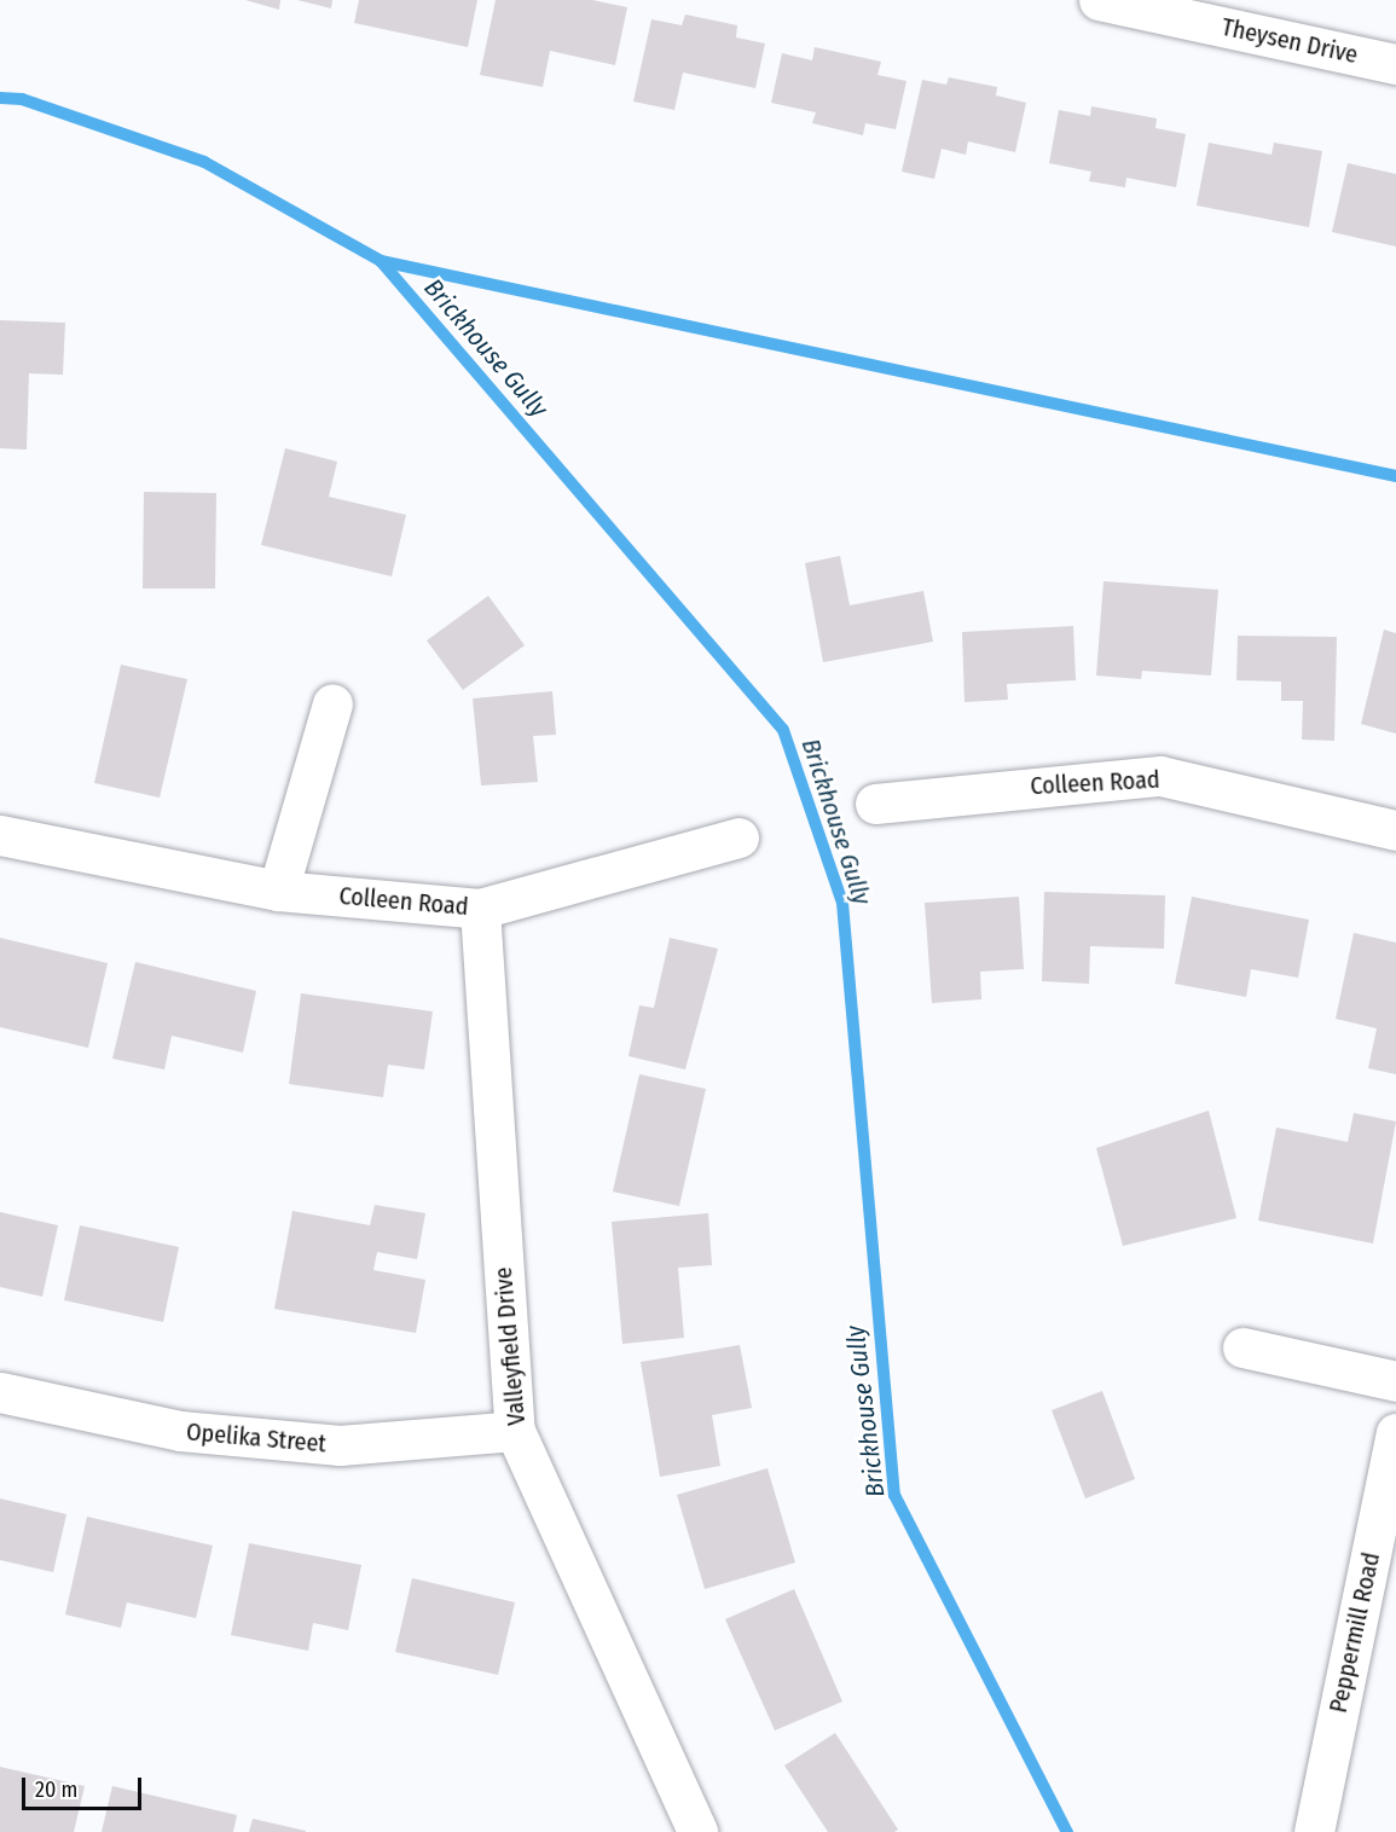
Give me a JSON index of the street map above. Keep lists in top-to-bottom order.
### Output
{
  "streets": {
    "street": [
      "Theysen Drive",
      "Colleen Road",
      "Valleyfield Drive",
      "Opelika Street",
      "Peppermill Road"
    ]
  },
  "crossings": [
    ["Colleen Road", "Valleyfield Drive"],
    ["Valleyfield Drive", "Opelika Street"]
  ],
  "water": ["Brickhouse Gully"],
  "scale_bar": "20 m"
}
